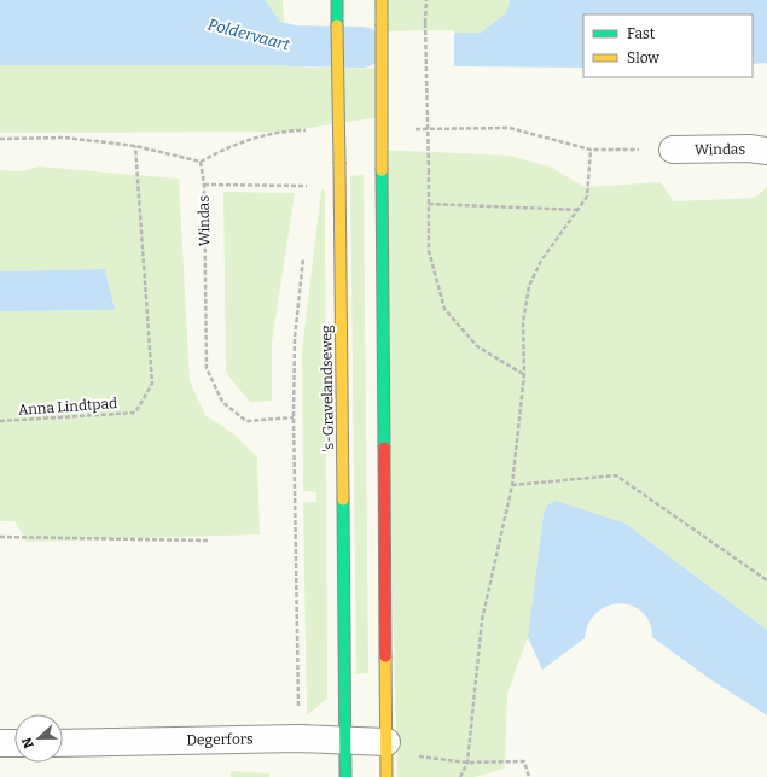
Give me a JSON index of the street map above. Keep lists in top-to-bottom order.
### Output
{
  "streets": {
    "main road": ["'s-Gravelandseweg"],
    "street": ["Windas", "Degerfors"],
    "path": ["Anna Lindtpad"]
  },
  "crossings": [
    ["Windas", "'s-Gravelandseweg"],
    ["'s-Gravelandseweg", "Degerfors"]
  ],
  "water": ["Poldervaart"],
  "legend": ["Fast", "Slow"],
  "north": "left"
}
